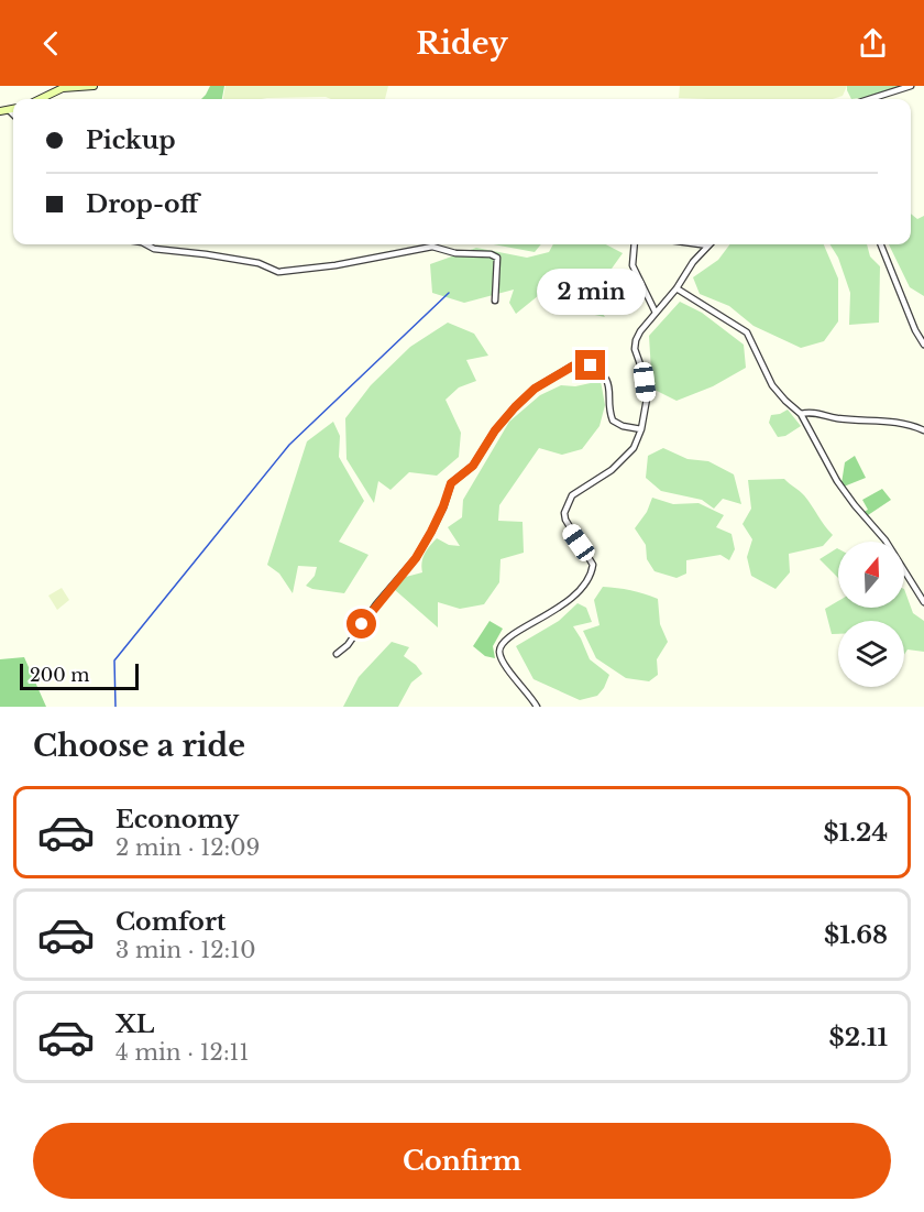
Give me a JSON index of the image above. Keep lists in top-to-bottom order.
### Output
{
  "scale_bar": "200 m",
  "north": "top",
  "page": {
    "header": "Ridey",
    "banner": ["Pickup", "Drop-off"],
    "bubble": "2 min",
    "scale": "200 m",
    "heading": "Choose a ride",
    "list": [
      {
        "name": "Economy",
        "note": "2 min · 12:09",
        "value": "$1.24"
      },
      {
        "name": "Comfort",
        "note": "3 min · 12:10",
        "value": "$1.68"
      },
      {
        "name": "XL",
        "note": "4 min · 12:11",
        "value": "$2.11"
      }
    ],
    "buttons": "Confirm"
  }
}
